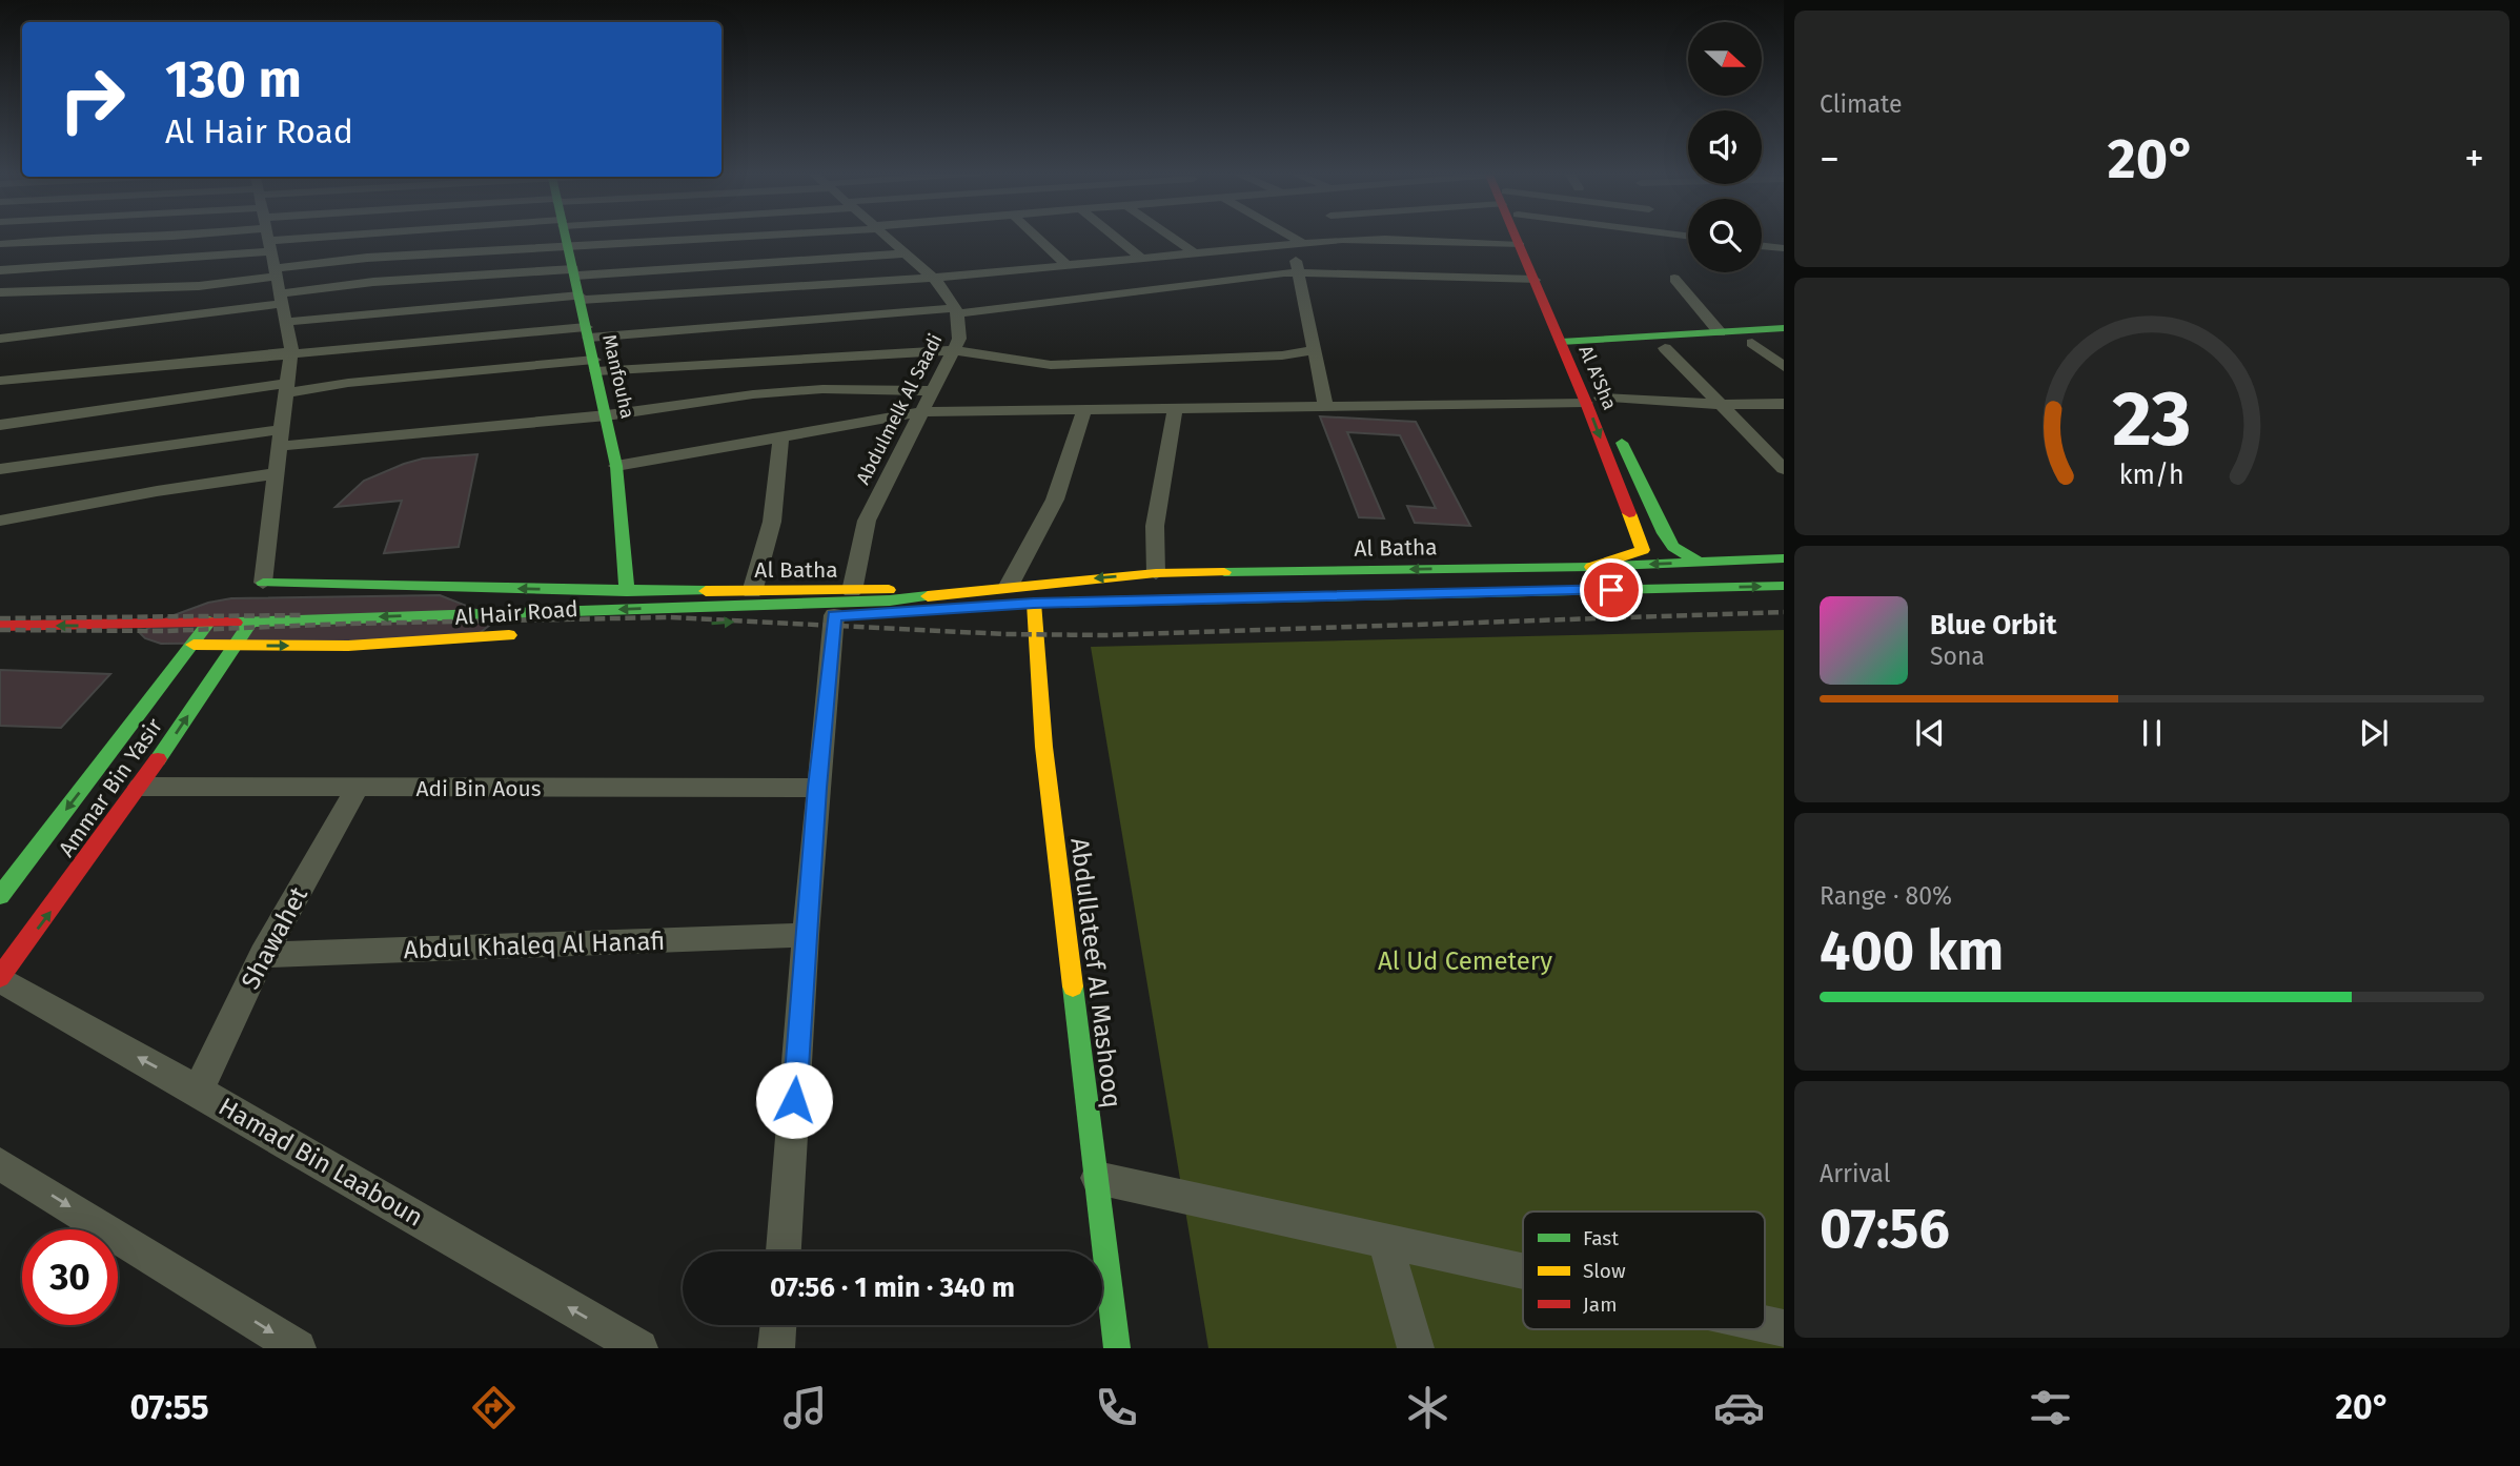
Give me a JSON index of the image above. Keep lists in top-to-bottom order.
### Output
{
  "streets": {
    "street": [
      "Manfouha",
      "Al A'Sha",
      "Abdulmelk Al Saadi",
      "Al Batha",
      "Al Hair Road",
      "Ammar Bin Yasir",
      "Adi Bin Aous",
      "Shawahet",
      "Abdul Khaleq Al Hanafi",
      "Abdullateef Al Mashooq",
      "Hamad Bin Laaboun"
    ]
  },
  "crossings": [
    ["Manfouha", "Al Batha"],
    ["Al A'Sha", "Al Batha"],
    ["Abdulmelk Al Saadi", "Al Batha"],
    ["Al Batha", "Al Hair Road"],
    ["Al Hair Road", "Ammar Bin Yasir"],
    ["Al Hair Road", "Abdullateef Al Mashooq"],
    ["Ammar Bin Yasir", "Adi Bin Aous"],
    ["Ammar Bin Yasir", "Hamad Bin Laaboun"],
    ["Adi Bin Aous", "Shawahet"],
    ["Shawahet", "Abdul Khaleq Al Hanafi"],
    ["Shawahet", "Hamad Bin Laaboun"]
  ],
  "parks": ["Al Ud Cemetery"],
  "legend": ["Fast", "Slow", "Jam"],
  "north": "right",
  "page": {
    "tile": [
      "Climate",
      ["Range · 80%", "400 km"],
      ["Arrival", "07:56"]
    ],
    "turn": ["130 m", "Al Hair Road"],
    "heat": ["−", "20°", "+"],
    "song": ["Blue Orbit", "Sona"],
    "limit": "30",
    "trip": "07:56 · 1 min · 340 m",
    "tabs": ["07:55", "20°"],
    "gauge": ["23", "km/h"]
  }
}
